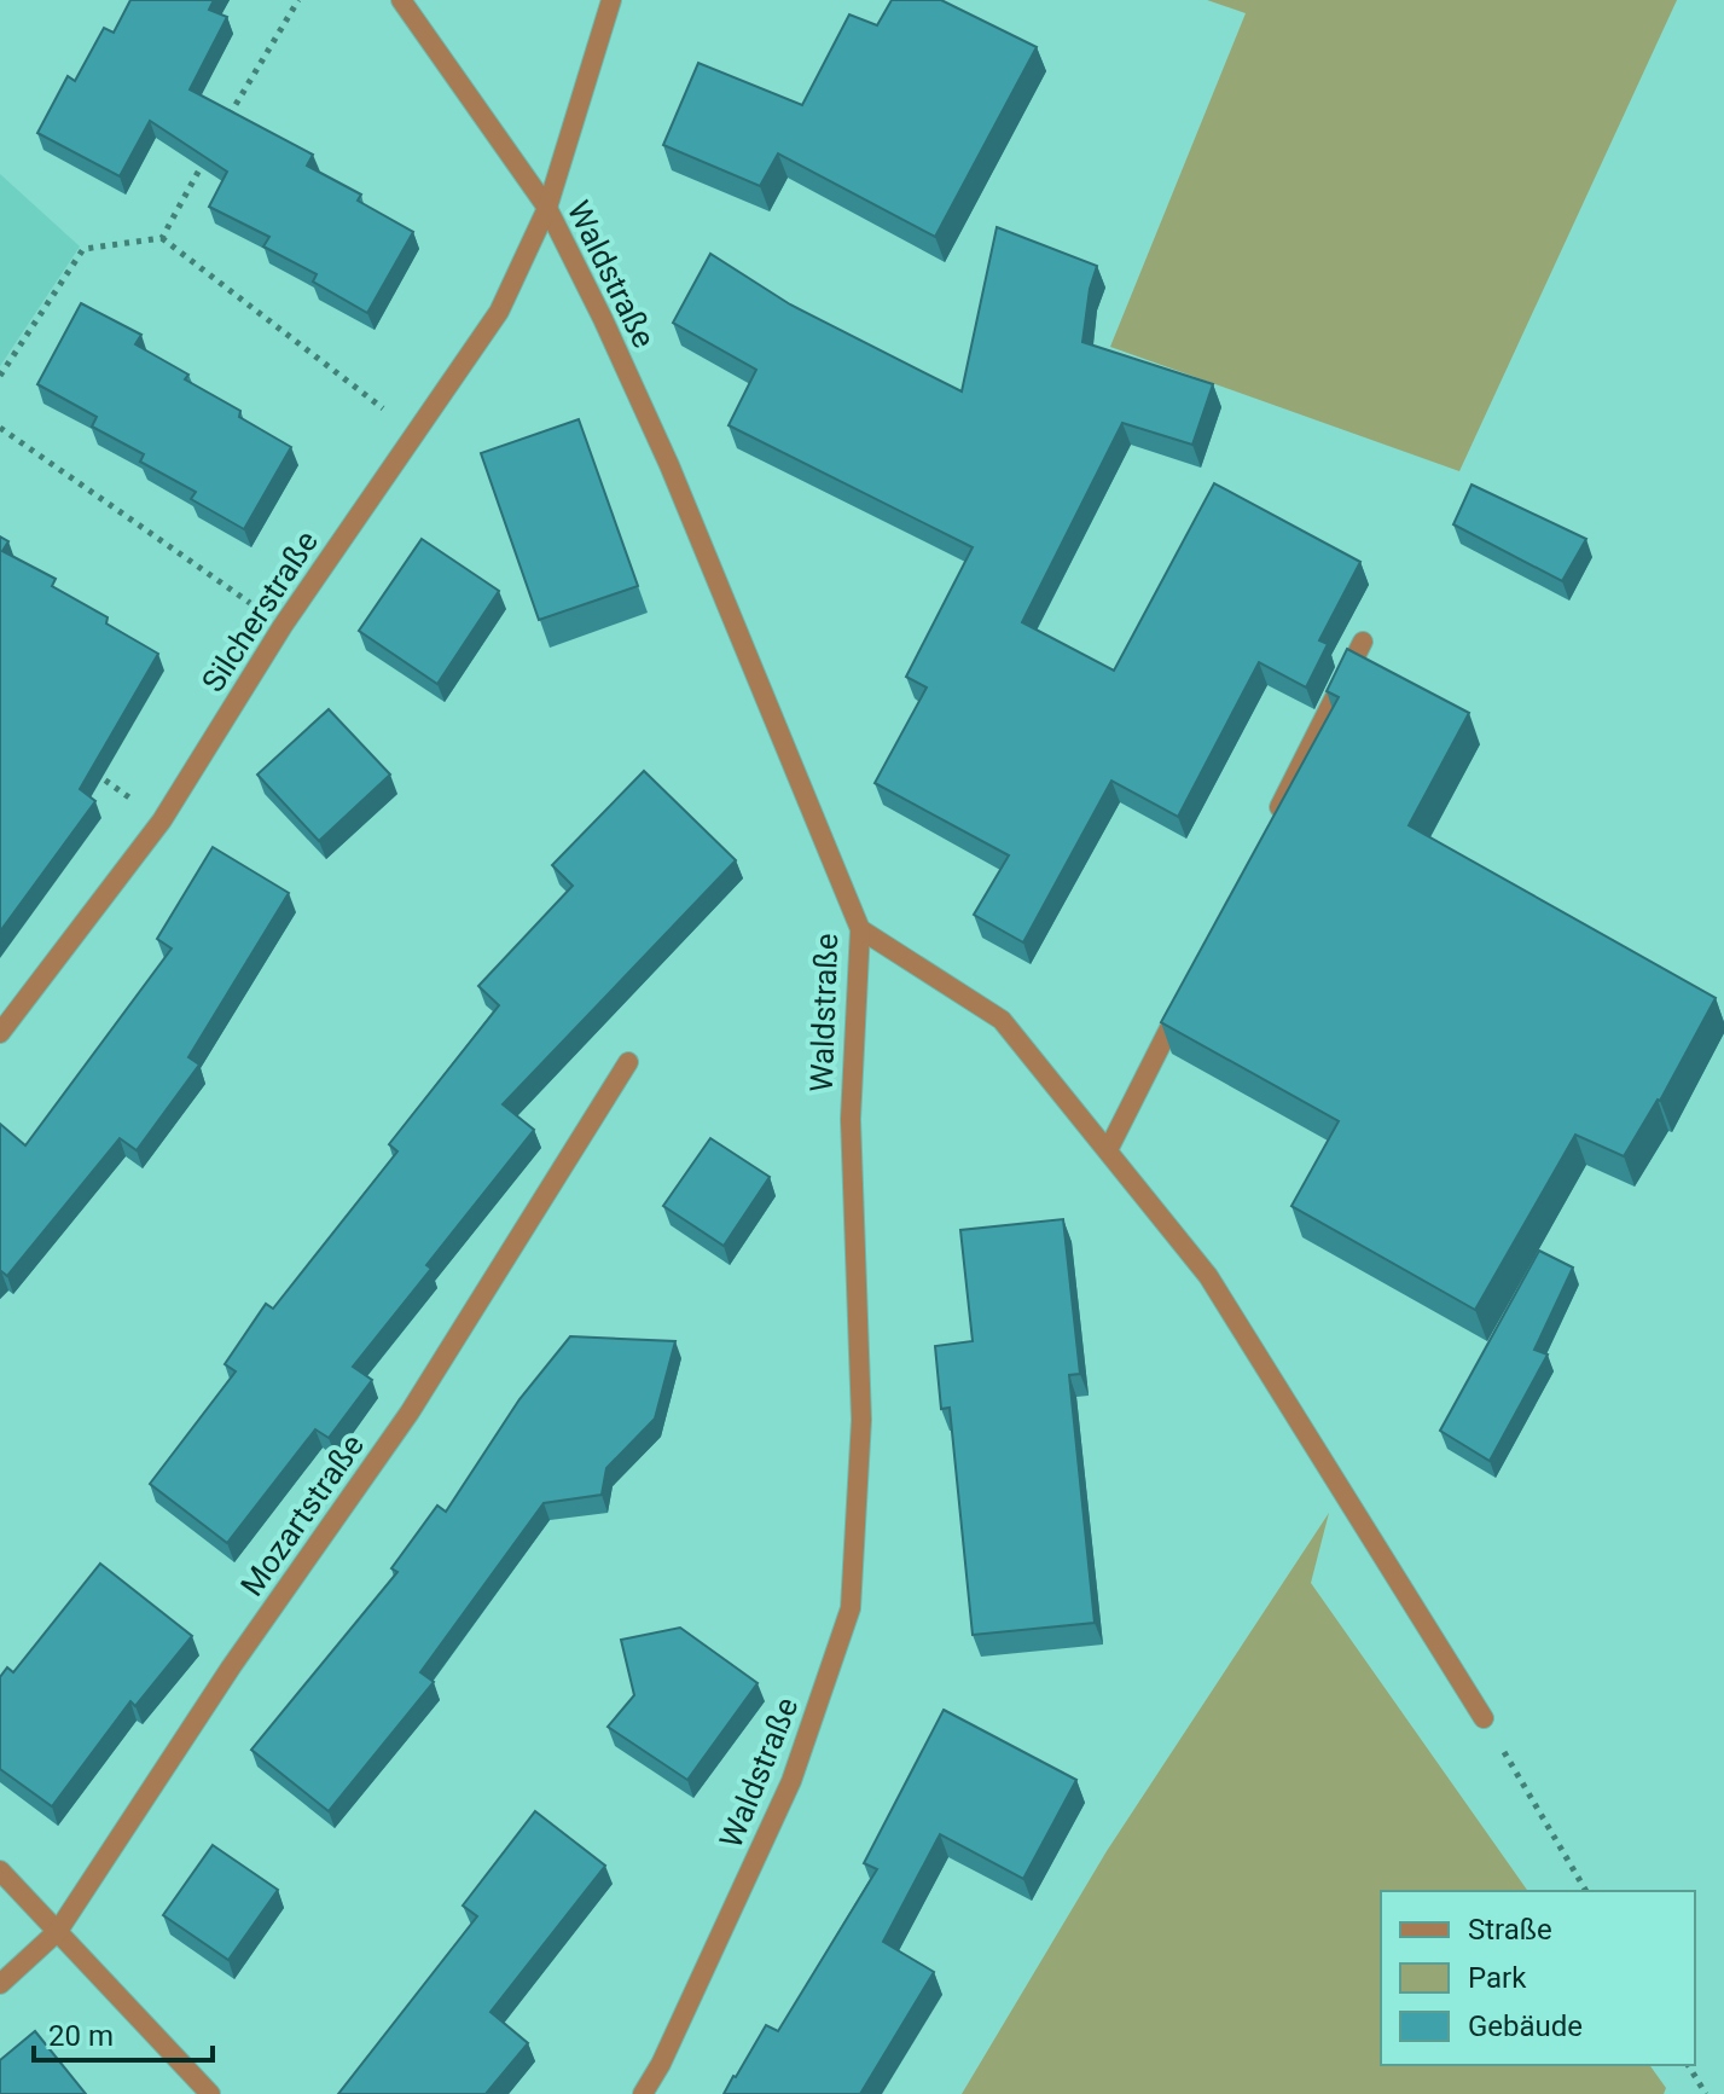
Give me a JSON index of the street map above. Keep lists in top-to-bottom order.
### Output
{
  "streets": {
    "street": ["Waldstraße", "Silcherstraße", "Mozartstraße"]
  },
  "crossings": [
    ["Waldstraße", "Silcherstraße"]
  ],
  "legend": ["Straße", "Park", "Gebäude"],
  "scale_bar": "20 m"
}
